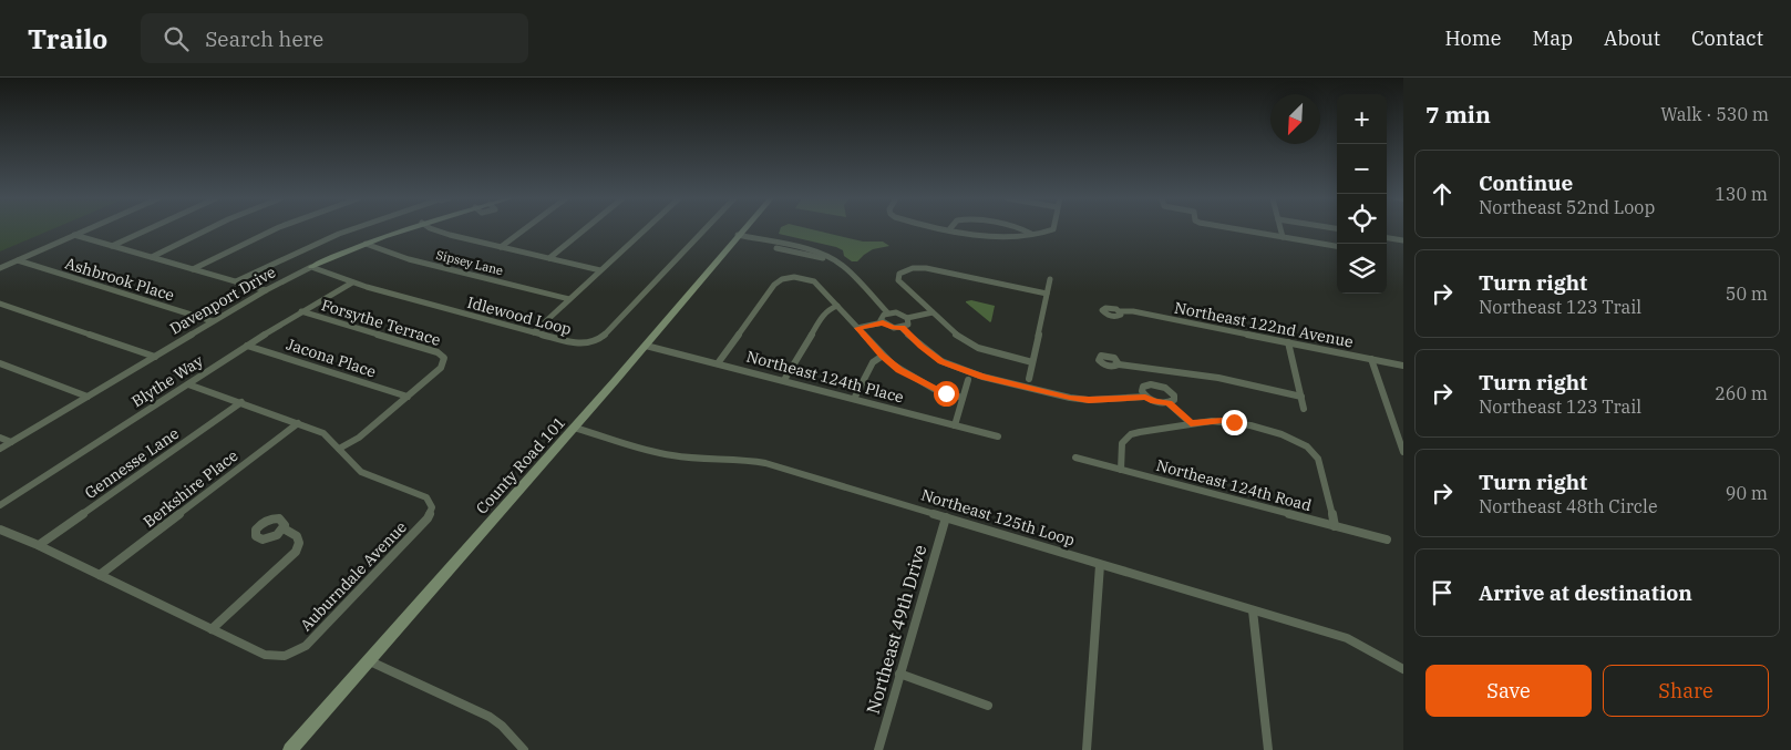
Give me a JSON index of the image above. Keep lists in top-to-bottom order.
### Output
{
  "streets": {
    "street": [
      "Sipsey Lane",
      "Ashbrook Place",
      "Davenport Drive",
      "Idlewood Loop",
      "Forsythe Terrace",
      "Northeast 122nd Avenue",
      "Jacona Place",
      "Northeast 124th Place",
      "Blythe Way",
      "Gennesse Lane",
      "County Road 101",
      "Northeast 124th Road",
      "Berkshire Place",
      "Northeast 125th Loop",
      "Auburndale Avenue",
      "Northeast 49th Drive"
    ]
  },
  "crossings": [
    ["Sipsey Lane", "Davenport Drive"],
    ["Ashbrook Place", "Davenport Drive"],
    ["Davenport Drive", "Idlewood Loop"],
    ["Idlewood Loop", "Blythe Way"],
    ["Forsythe Terrace", "Jacona Place"],
    ["Forsythe Terrace", "Blythe Way"],
    ["Forsythe Terrace", "Auburndale Avenue"],
    ["Jacona Place", "Blythe Way"],
    ["Northeast 124th Place", "County Road 101"],
    ["Blythe Way", "Auburndale Avenue"],
    ["Gennesse Lane", "Auburndale Avenue"],
    ["County Road 101", "Northeast 125th Loop"],
    ["Berkshire Place", "Auburndale Avenue"],
    ["Northeast 125th Loop", "Northeast 49th Drive"]
  ],
  "north": "bottom left",
  "page": {
    "header": "Trailo",
    "search": "Search here",
    "nav": [
      "Home",
      "Map",
      "About",
      "Contact"
    ],
    "heading": ["7 min", "Walk · 530 m"],
    "map_buttons": ["+", "−"],
    "list": [
      ["Continue", "Northeast 52nd Loop", "130 m"],
      ["Turn right", "Northeast 123 Trail", "50 m"],
      ["Turn right", "Northeast 123 Trail", "260 m"],
      ["Turn right", "Northeast 48th Circle", "90 m"],
      "Arrive at destination"
    ],
    "buttons": ["Save", "Share"]
  }
}
